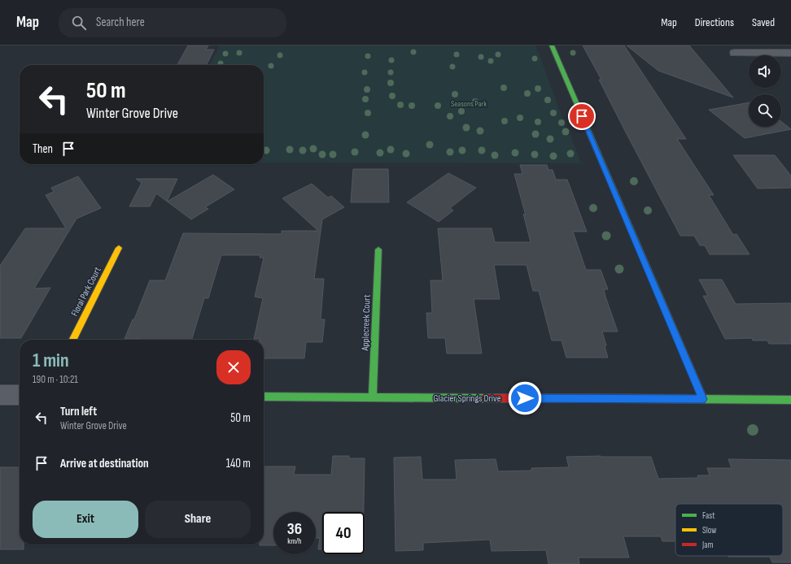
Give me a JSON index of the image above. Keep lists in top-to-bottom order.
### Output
{
  "streets": {
    "street": ["Floral Park Court", "Applecreek Court", "Glacier Springs Drive"]
  },
  "crossings": [
    ["Applecreek Court", "Glacier Springs Drive"]
  ],
  "parks": ["Seasons Park"],
  "legend": ["Fast", "Slow", "Jam"],
  "page": {
    "header": "Map",
    "search": "Search here",
    "nav": ["Map", "Directions", "Saved"],
    "turn": ["50 m", "Winter Grove Drive"],
    "then": "Then",
    "heading": ["1 min", "190 m · 10:21"],
    "list": [
      {
        "name": "Turn left",
        "note": "Winter Grove Drive",
        "value": "50 m"
      },
      {
        "name": "Arrive at destination",
        "value": "140 m"
      }
    ],
    "buttons": ["Exit", "Share"],
    "speed": "36 km/h",
    "limit": "40"
  }
}
